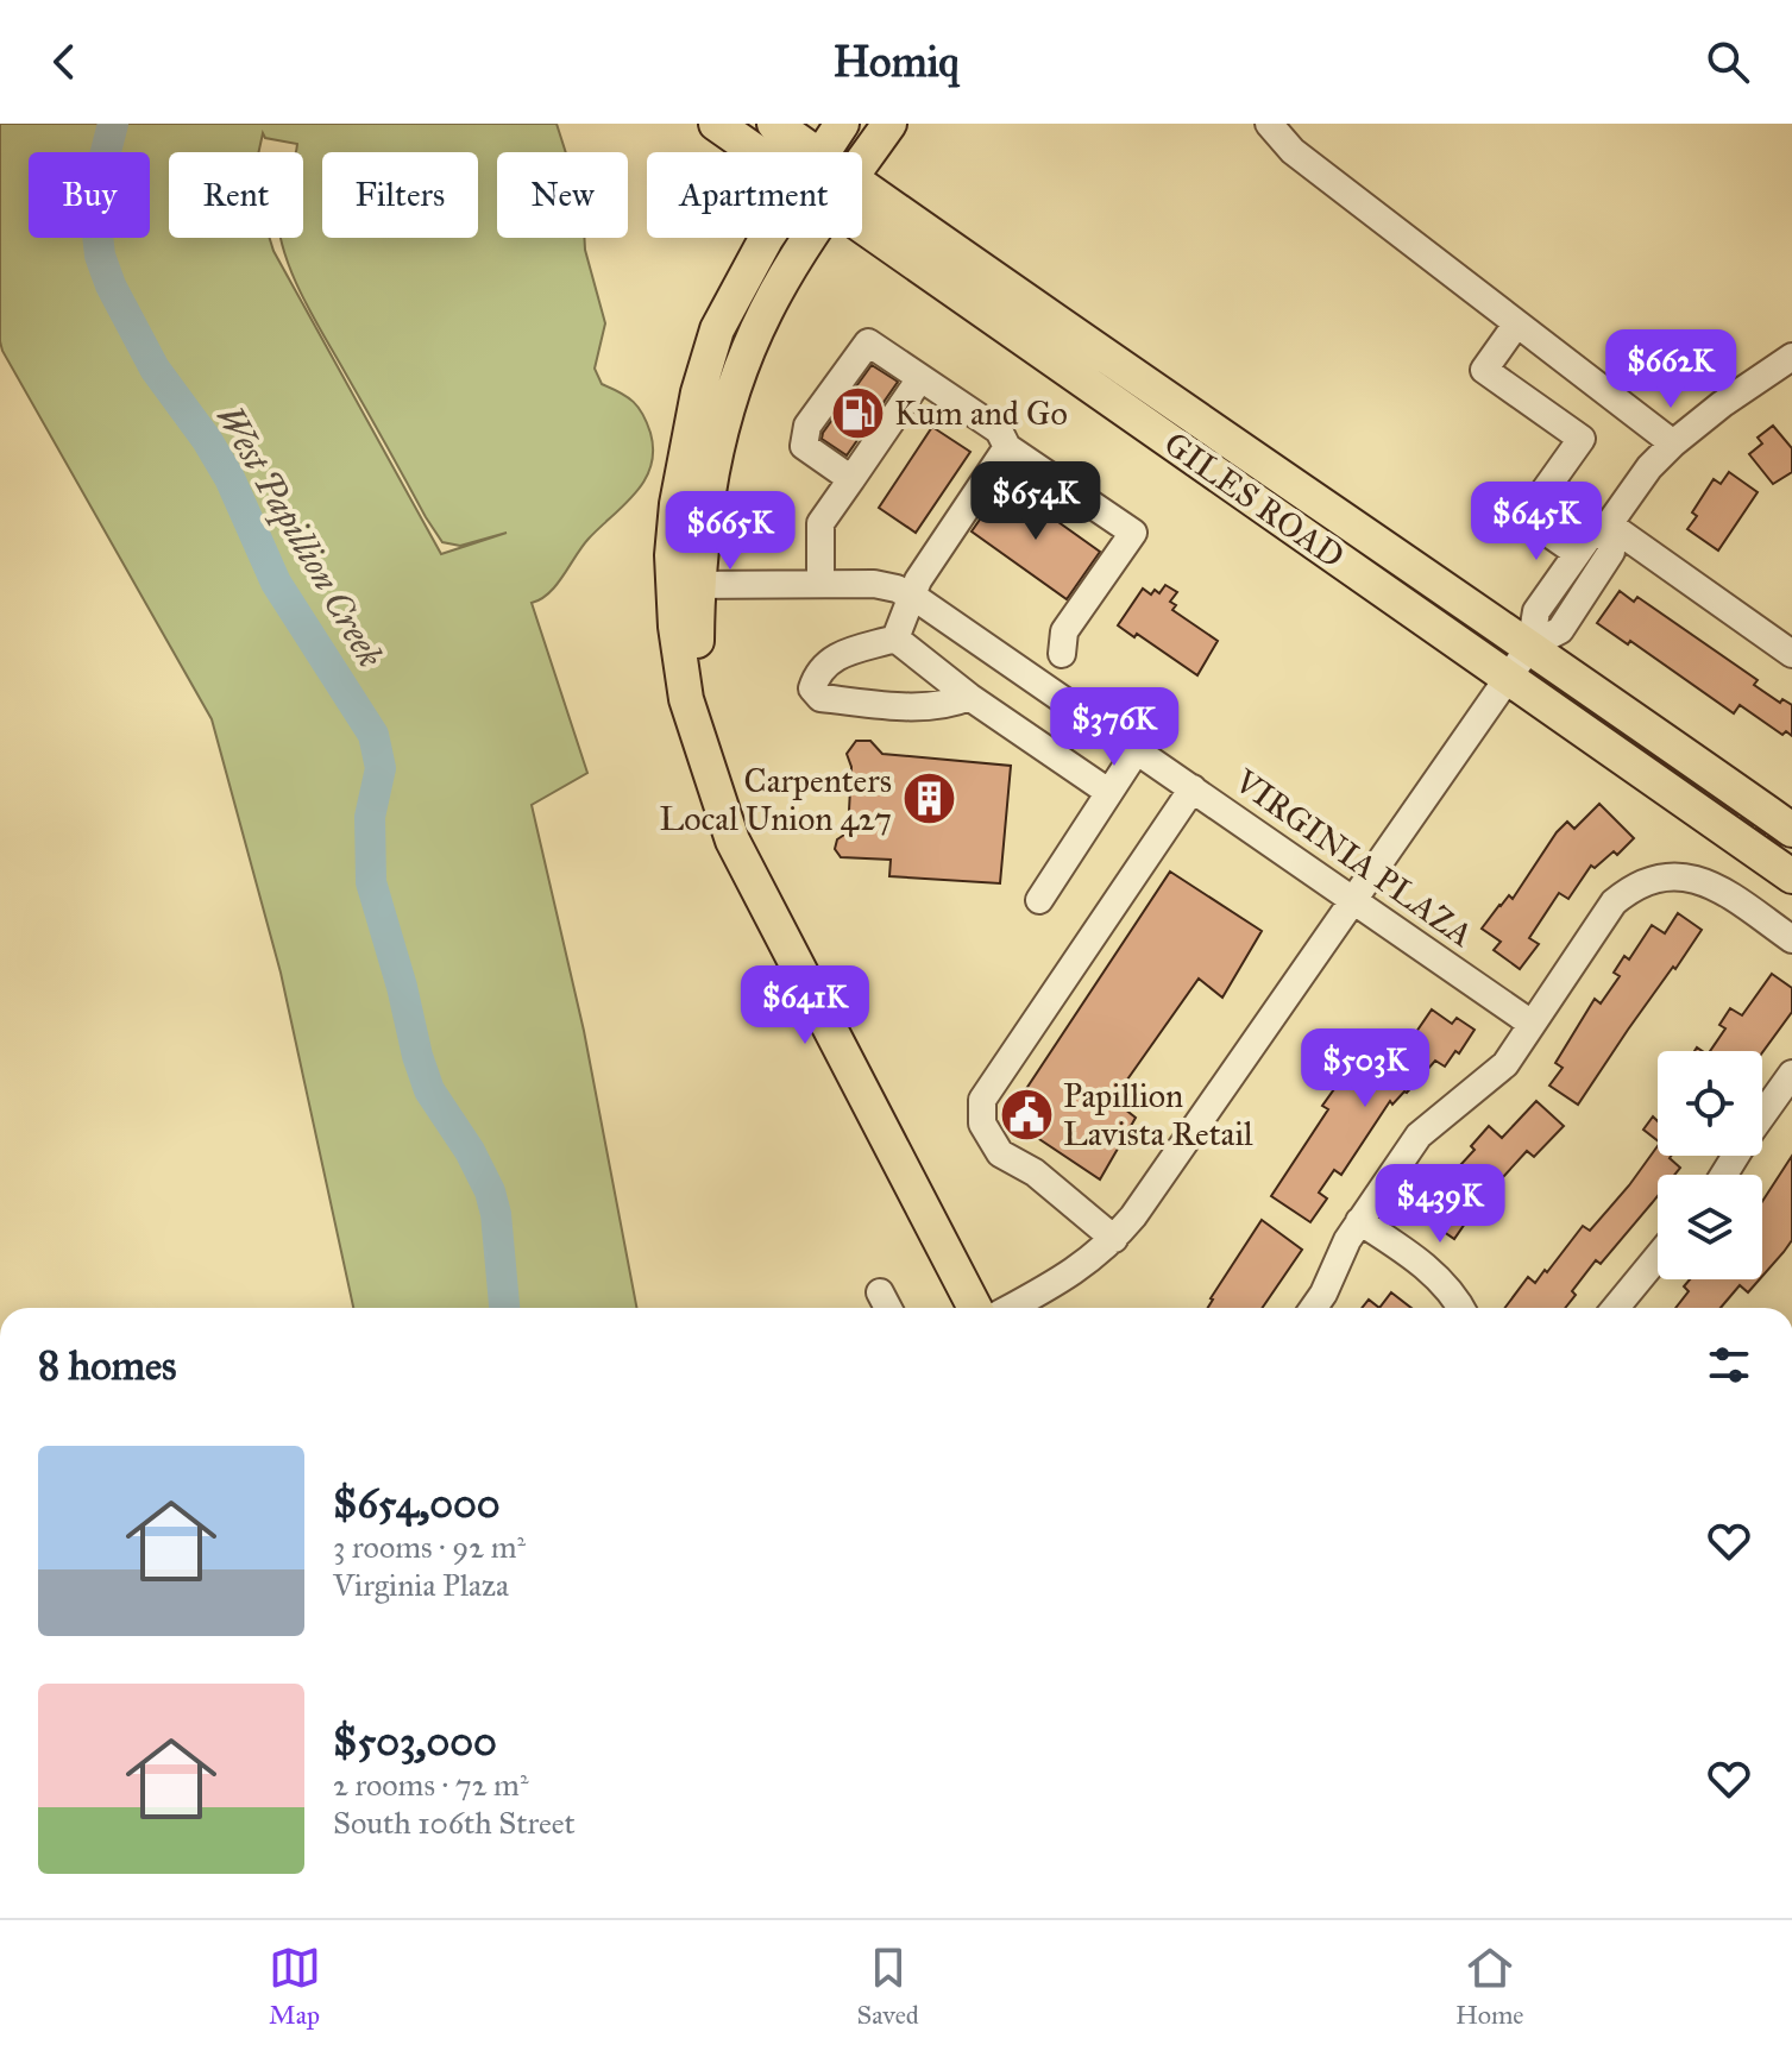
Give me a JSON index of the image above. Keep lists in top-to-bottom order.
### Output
{
  "streets": {
    "main road": ["GILES ROAD"],
    "street": ["VIRGINIA PLAZA"]
  },
  "water": ["West Papillion Creek"],
  "places": {
    "fuel station": ["Kum and Go"],
    "building": ["Carpenters Local Union 427"],
    "public building": ["Papillion Lavista Retail"]
  },
  "page": {
    "header": "Homiq",
    "chip": [
      "Buy",
      "Rent",
      "Filters",
      "New",
      "Apartment"
    ],
    "price": [
      "$662K",
      "$654K",
      "$645K",
      "$665K",
      "$376K",
      "$641K",
      "$503K",
      "$439K"
    ],
    "heading": "8 homes",
    "list": [
      {
        "name": "$654,000",
        "note": "3 rooms · 92 m² · Virginia Plaza"
      },
      {
        "name": "$503,000",
        "note": "2 rooms · 72 m² · South 106th Street"
      }
    ],
    "tabs": ["Map", "Saved", "Home"]
  }
}
